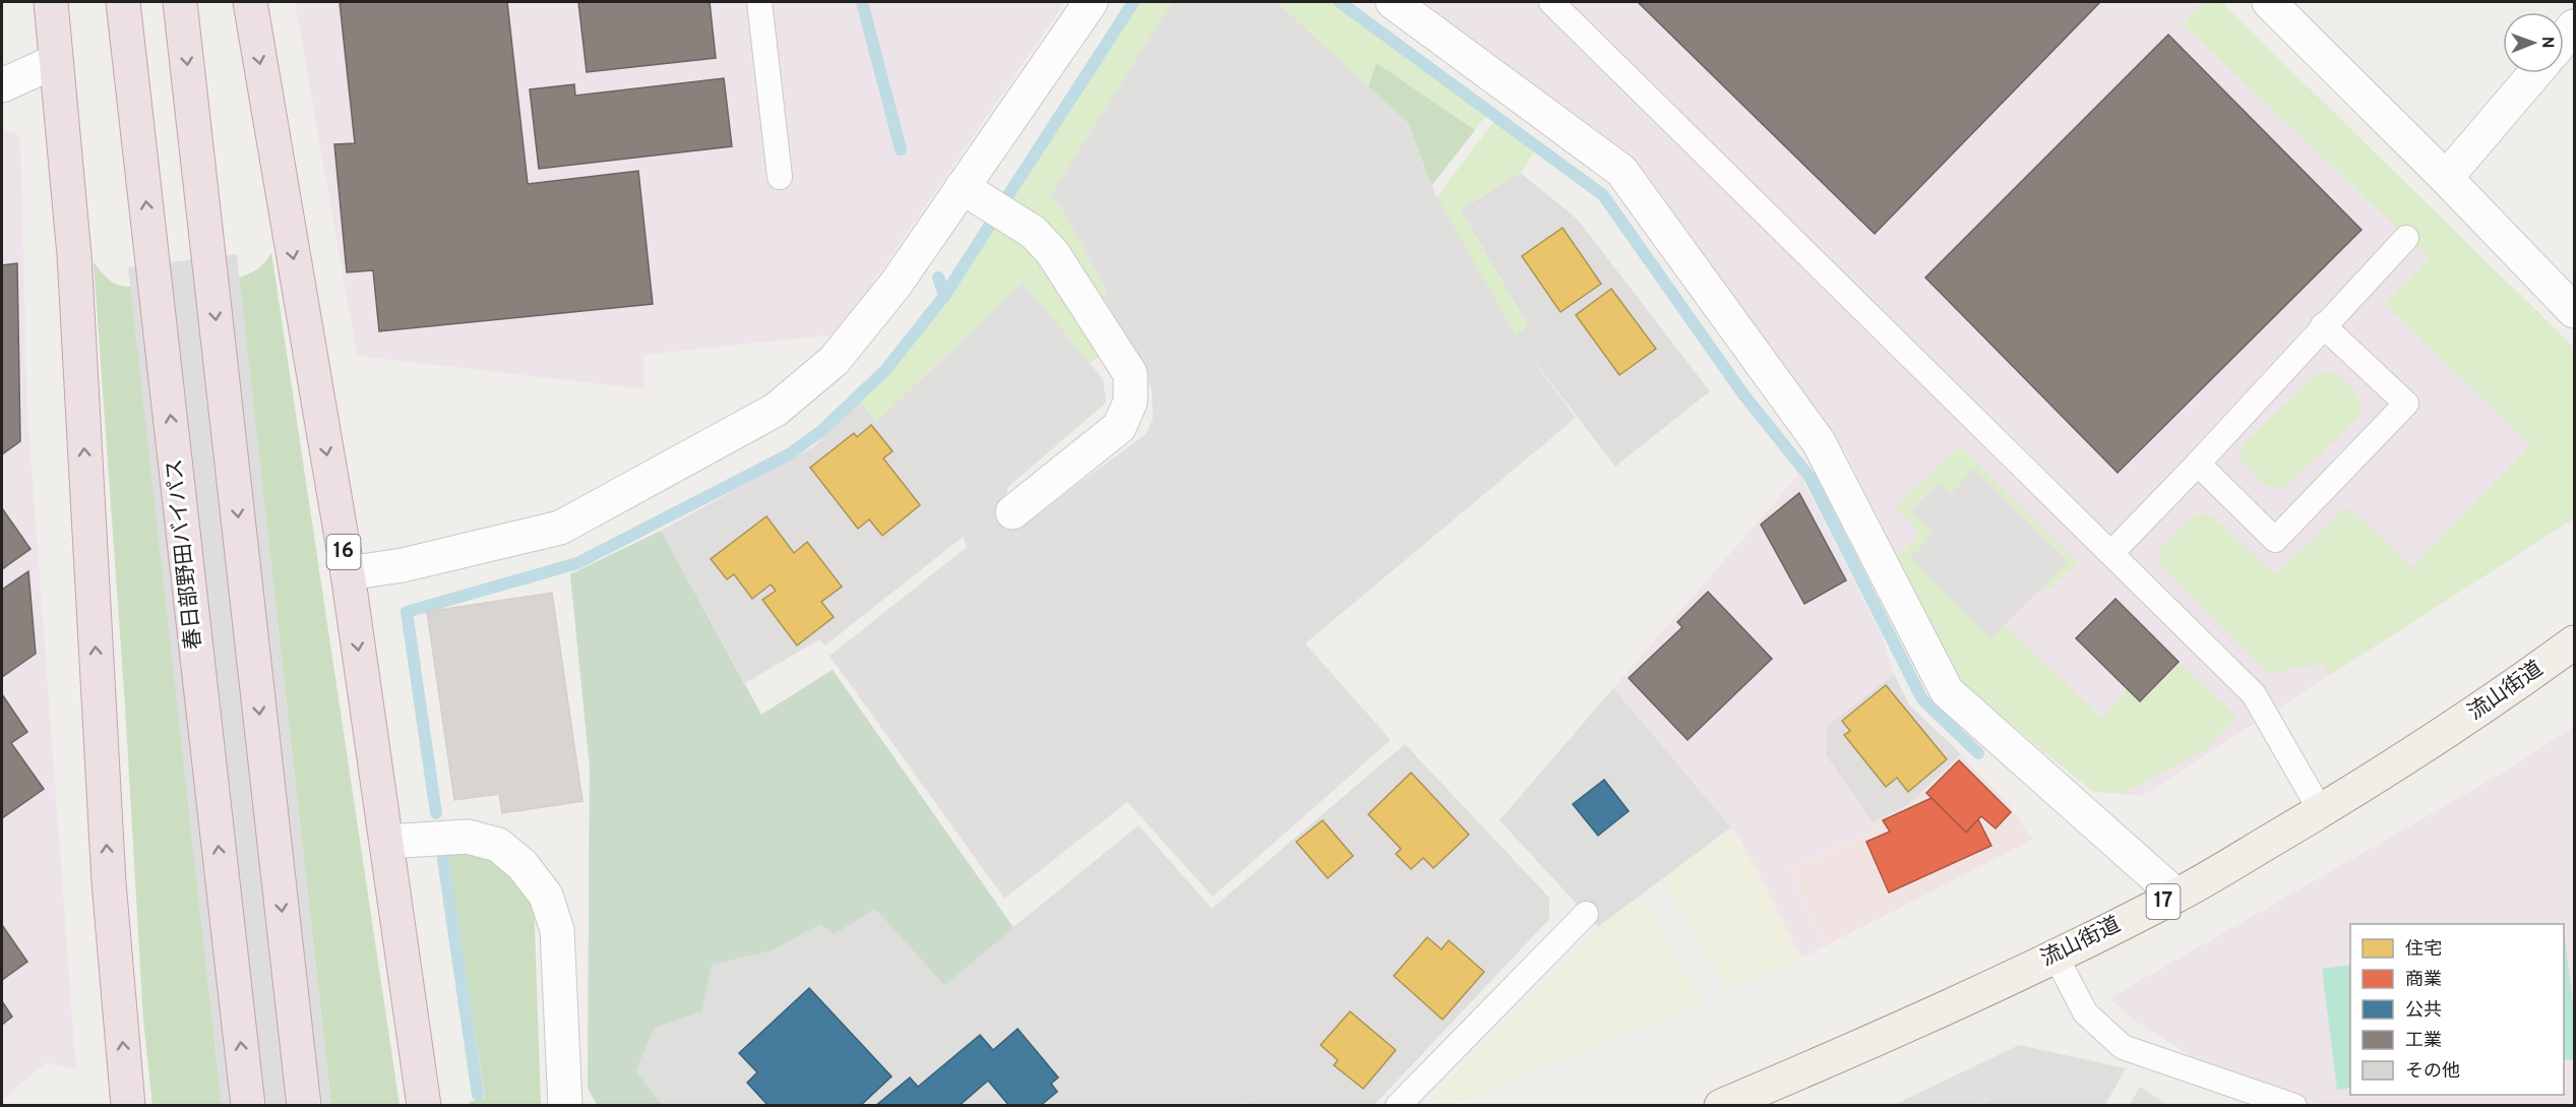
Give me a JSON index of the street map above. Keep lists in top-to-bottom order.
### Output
{
  "streets": {
    "highway": ["16", "春日部野田バイパス"],
    "main road": ["流山街道", "17"]
  },
  "legend": [
    "住宅",
    "商業",
    "公共",
    "工業",
    "その他"
  ],
  "north": "right"
}
